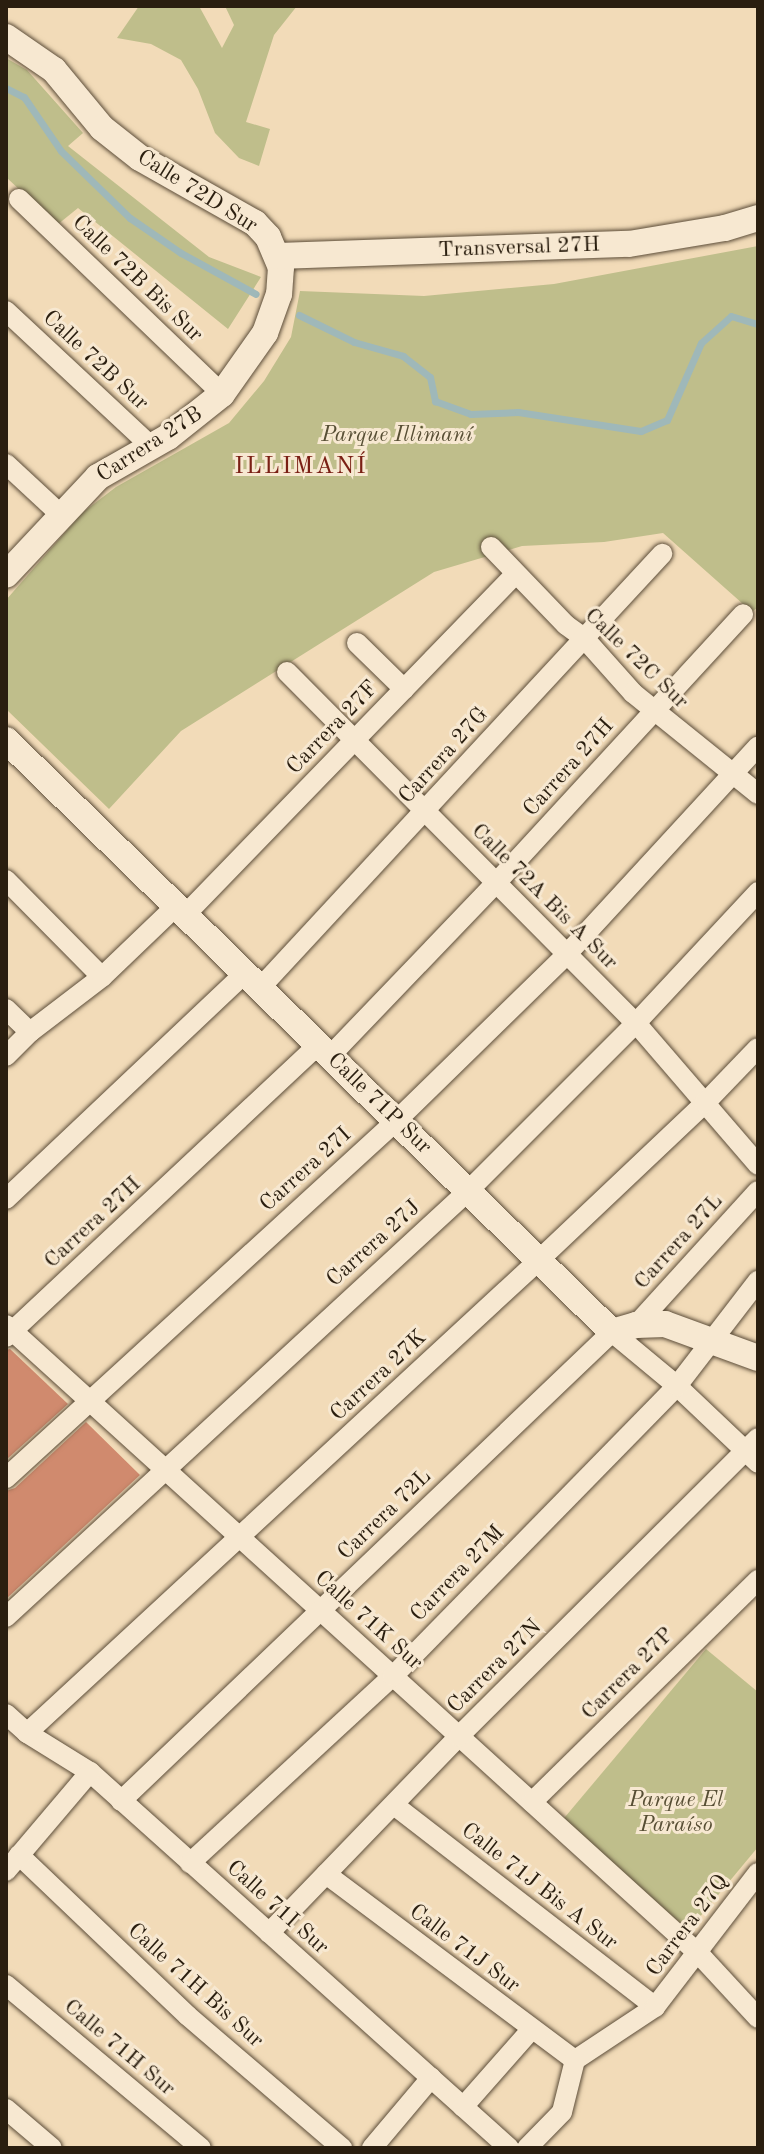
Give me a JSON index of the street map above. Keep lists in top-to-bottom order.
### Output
{
  "streets": {
    "street": [
      "Calle 72D Sur",
      "Transversal 27H",
      "Calle 72B Bis Sur",
      "Calle 72B Sur",
      "Carrera 27B",
      "Calle 72C Sur",
      "Carrera 27F",
      "Carrera 27G",
      "Carrera 27H",
      "Calle 72A Bis A Sur",
      "Calle 71P Sur",
      "Carrera 27I",
      "Carrera 27L",
      "Carrera 27J",
      "Carrera 27K",
      "Carrera 72L",
      "Carrera 27M",
      "Calle 71K Sur",
      "Carrera 27N",
      "Carrera 27P",
      "Calle 71J Bis A Sur",
      "Calle 71I Sur",
      "Carrera 27Q",
      "Calle 71J Sur",
      "Calle 71H Bis Sur",
      "Calle 71H Sur"
    ]
  },
  "crossings": [
    ["Calle 72D Sur", "Transversal 27H"],
    ["Calle 72D Sur", "Carrera 27B"],
    ["Transversal 27H", "Carrera 27B"],
    ["Calle 72B Bis Sur", "Carrera 27B"],
    ["Calle 72B Sur", "Carrera 27B"],
    ["Calle 72C Sur", "Carrera 27F"],
    ["Calle 72C Sur", "Carrera 27G"],
    ["Calle 72C Sur", "Carrera 27H"],
    ["Calle 72C Sur", "Carrera 27I"],
    ["Carrera 27F", "Calle 72A Bis A Sur"],
    ["Carrera 27F", "Calle 71P Sur"],
    ["Carrera 27G", "Calle 72A Bis A Sur"],
    ["Carrera 27G", "Calle 71P Sur"],
    ["Carrera 27H", "Calle 72A Bis A Sur"],
    ["Carrera 27H", "Calle 71P Sur"],
    ["Carrera 27H", "Calle 71K Sur"],
    ["Calle 72A Bis A Sur", "Carrera 27I"],
    ["Calle 72A Bis A Sur", "Carrera 27J"],
    ["Calle 72A Bis A Sur", "Carrera 27K"],
    ["Calle 71P Sur", "Carrera 27I"],
    ["Calle 71P Sur", "Carrera 27L"],
    ["Calle 71P Sur", "Carrera 27J"],
    ["Calle 71P Sur", "Carrera 27K"],
    ["Calle 71P Sur", "Carrera 72L"],
    ["Calle 71P Sur", "Carrera 27M"],
    ["Calle 71P Sur", "Carrera 27N"],
    ["Carrera 27I", "Calle 71K Sur"],
    ["Carrera 27L", "Carrera 72L"],
    ["Carrera 27J", "Calle 71K Sur"],
    ["Carrera 27K", "Calle 71K Sur"],
    ["Carrera 27K", "Calle 71I Sur"],
    ["Carrera 72L", "Calle 71K Sur"],
    ["Carrera 72L", "Calle 71I Sur"],
    ["Carrera 27M", "Calle 71K Sur"],
    ["Carrera 27M", "Calle 71I Sur"],
    ["Calle 71K Sur", "Carrera 27N"],
    ["Calle 71K Sur", "Carrera 27P"],
    ["Calle 71K Sur", "Carrera 27Q"],
    ["Carrera 27N", "Calle 71J Bis A Sur"],
    ["Carrera 27N", "Calle 71I Sur"],
    ["Carrera 27N", "Calle 71J Sur"],
    ["Calle 71J Bis A Sur", "Carrera 27Q"],
    ["Carrera 27Q", "Calle 71J Sur"]
  ],
  "districts": ["ILLIMANÍ"],
  "parks": ["Parque Illimaní", "Parque El Paraíso"]
}
